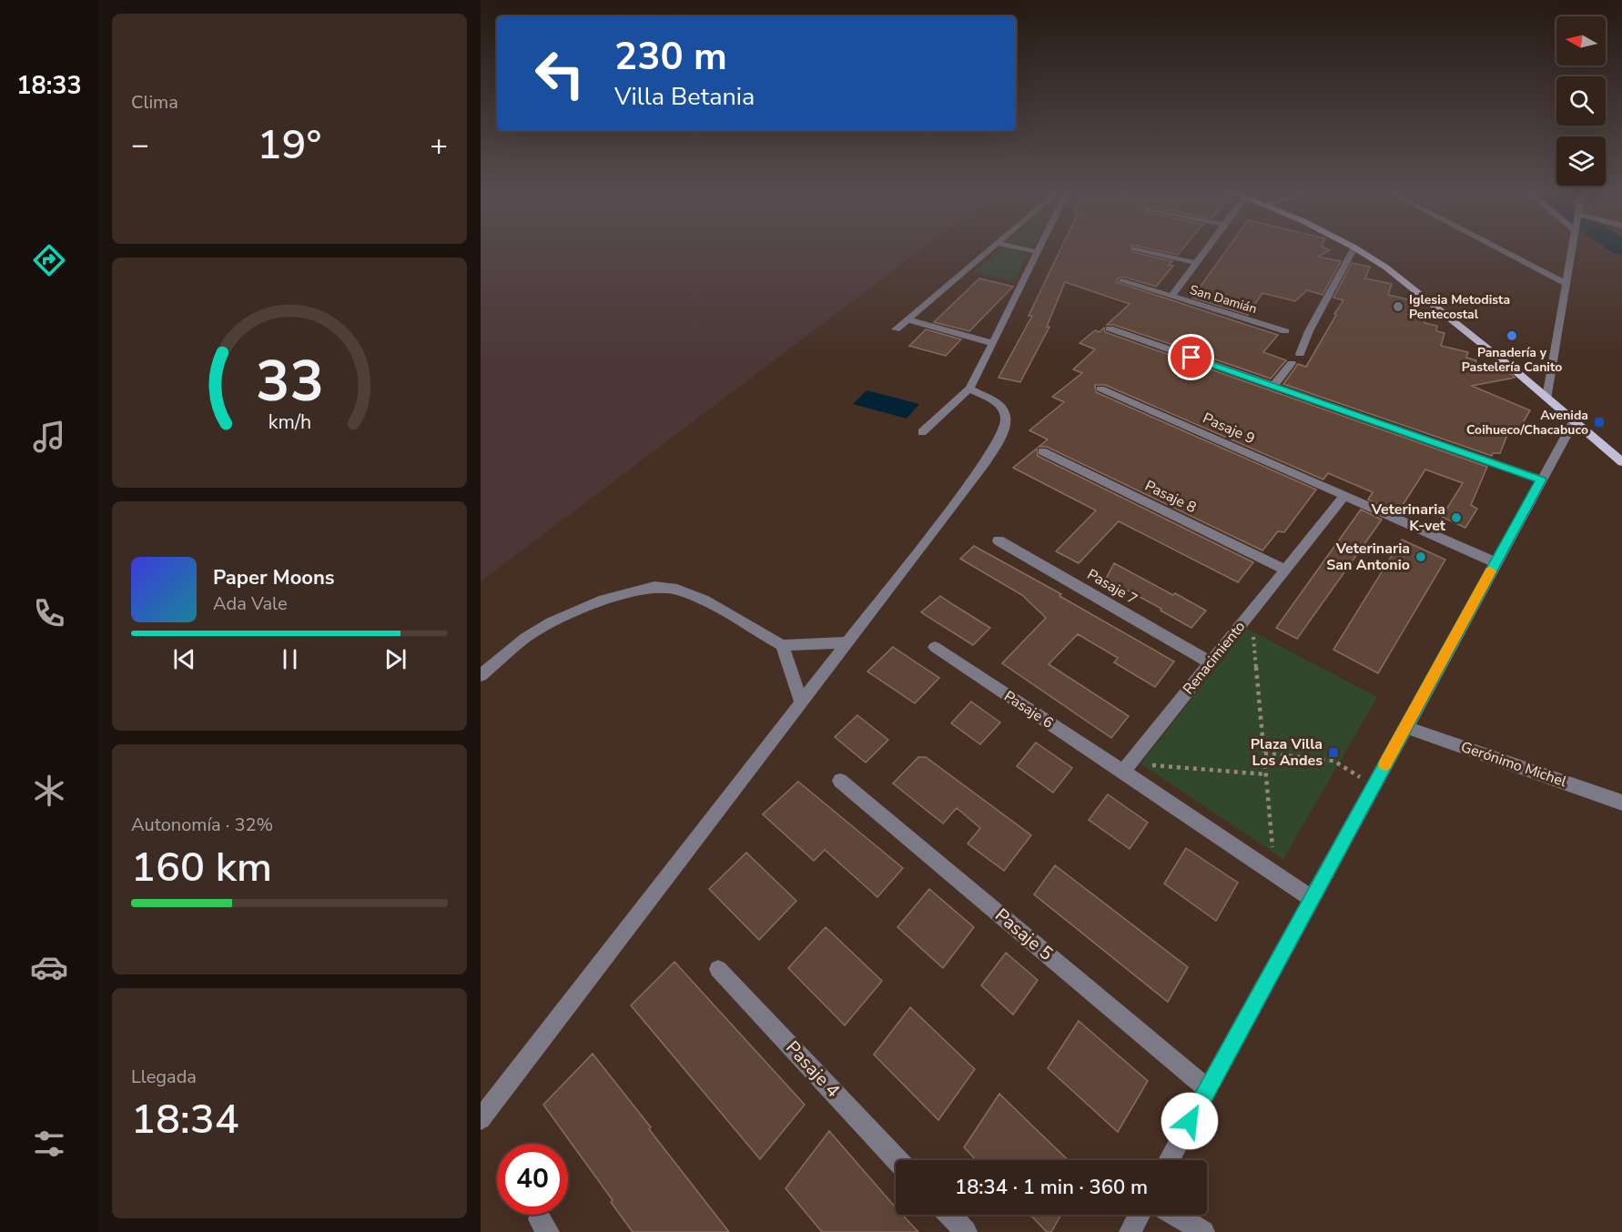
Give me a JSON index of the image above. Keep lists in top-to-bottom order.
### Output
{
  "streets": {
    "street": [
      "San Damián",
      "Pasaje 9",
      "Pasaje 8",
      "Pasaje 7",
      "Renacimiento",
      "Pasaje 6",
      "Gerónimo Michel",
      "Pasaje 5",
      "Pasaje 4"
    ]
  },
  "crossings": [
    ["Pasaje 9", "Renacimiento"],
    ["Pasaje 8", "Renacimiento"],
    ["Pasaje 7", "Renacimiento"],
    ["Renacimiento", "Pasaje 6"]
  ],
  "places": {
    "other": [
      "Iglesia Metodista Pentecostal",
      "Panadería y Pastelería Canito",
      "Veterinaria K-vet",
      "Veterinaria San Antonio"
    ],
    "transit": ["Avenida Coihueco/Chacabuco", "Plaza Villa Los Andes"]
  },
  "north": "left",
  "page": {
    "tabs": "18:33",
    "tile": [
      "Clima",
      ["Autonomía · 32%", "160 km"],
      ["Llegada", "18:34"]
    ],
    "turn": ["230 m", "Villa Betania"],
    "heat": ["−", "19°", "+"],
    "song": ["Paper Moons", "Ada Vale"],
    "limit": "40",
    "trip": "18:34 · 1 min · 360 m",
    "gauge": ["33", "km/h"]
  }
}
